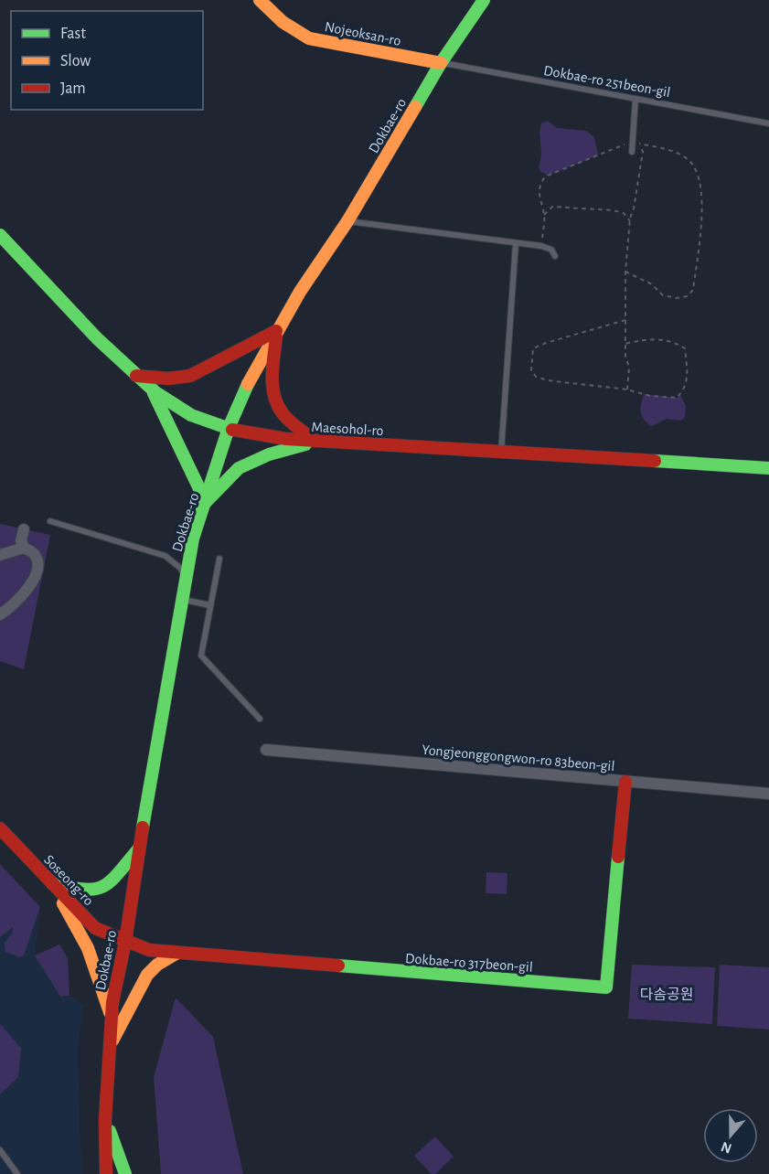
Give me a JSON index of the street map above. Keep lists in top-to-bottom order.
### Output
{
  "streets": {
    "main road": [
      "Nojeoksan-ro",
      "Dokbae-ro",
      "Maesohol-ro",
      "Soseong-ro",
      "Dokbae-ro 317beon-gil"
    ],
    "street": ["Yongjeonggongwon-ro 83beon-gil"],
    "lane": ["Dokbae-ro 251beon-gil"]
  },
  "crossings": [
    ["Nojeoksan-ro", "Dokbae-ro 251beon-gil"],
    ["Nojeoksan-ro", "Dokbae-ro"],
    ["Dokbae-ro 251beon-gil", "Dokbae-ro"],
    ["Dokbae-ro", "Maesohol-ro"],
    ["Dokbae-ro", "Soseong-ro"],
    ["Dokbae-ro", "Dokbae-ro 317beon-gil"],
    ["Yongjeonggongwon-ro 83beon-gil", "Dokbae-ro 317beon-gil"],
    ["Soseong-ro", "Dokbae-ro 317beon-gil"]
  ],
  "parks": ["다솜공원"],
  "legend": ["Fast", "Slow", "Jam"],
  "north": "bottom"
}
